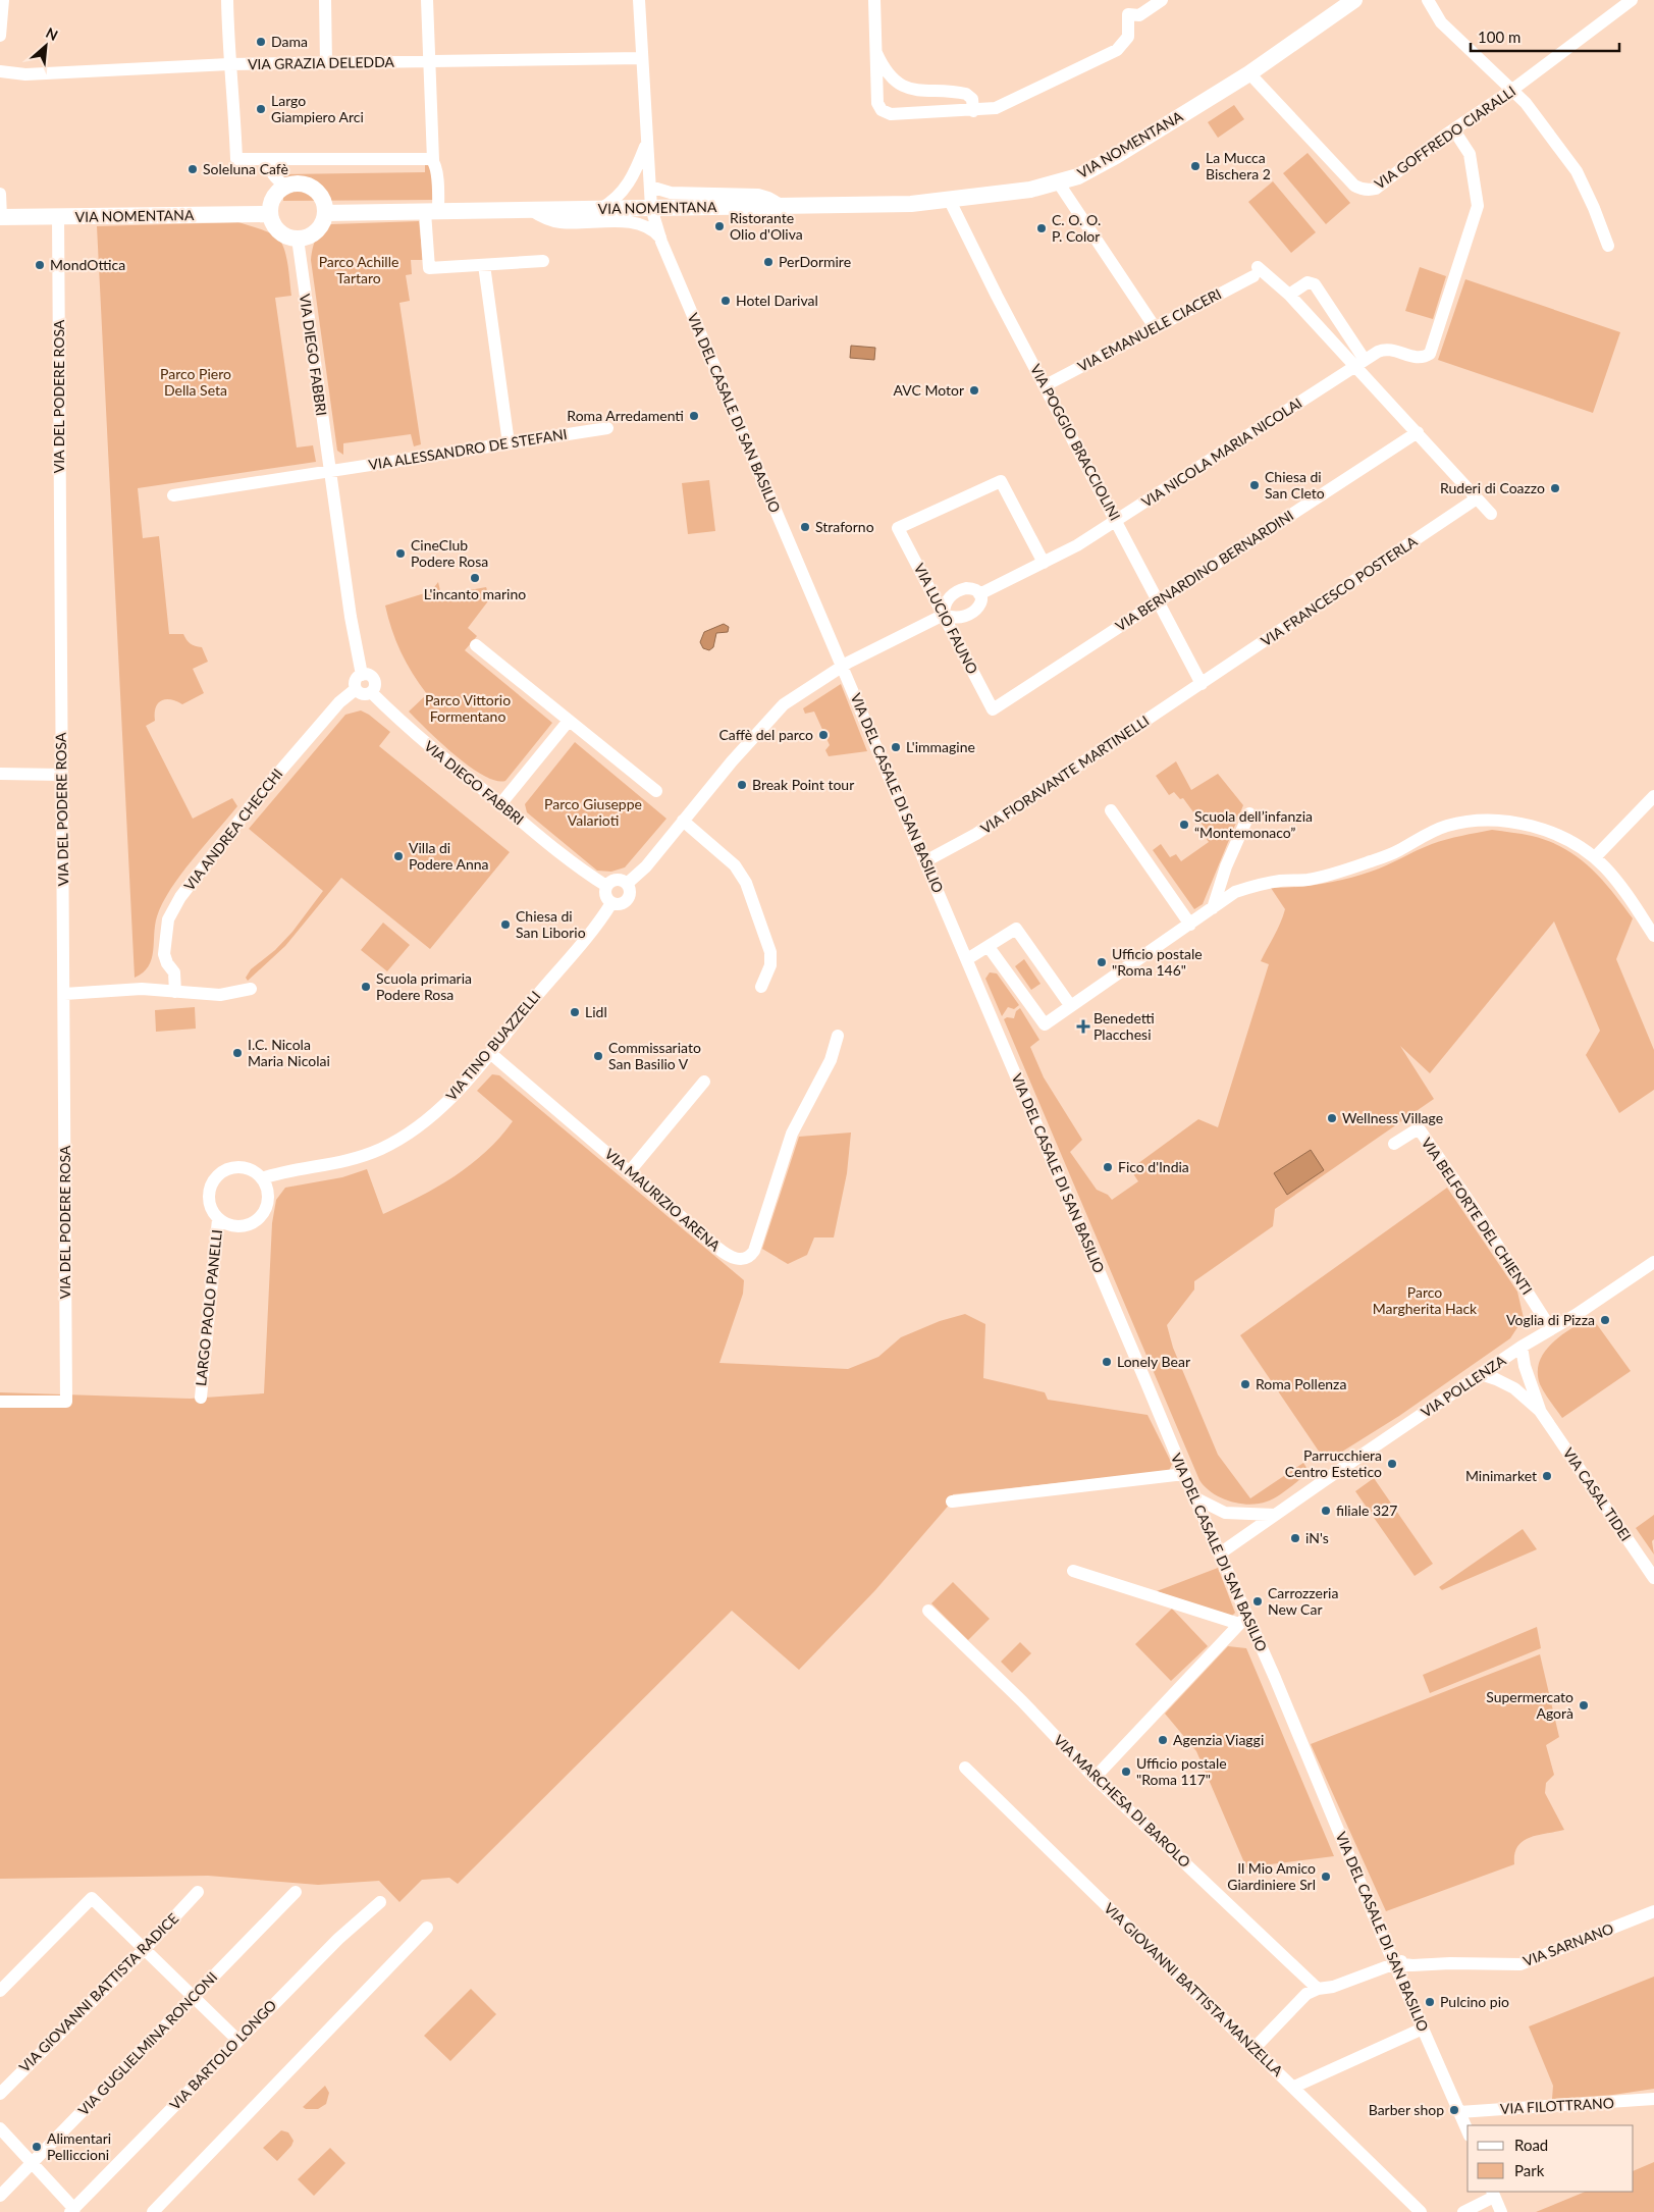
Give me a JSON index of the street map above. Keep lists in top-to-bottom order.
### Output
{
  "streets": {
    "main road": ["VIA NOMENTANA"],
    "street": [
      "VIA GRAZIA DELEDDA",
      "VIA GOFFREDO CIARALLI",
      "VIA EMANUELE CIACERI",
      "VIA DIEGO FABBRI",
      "VIA DEL PODERE ROSA",
      "VIA DEL CASALE DI SAN BASILIO",
      "VIA POGGIO BRACCIOLINI",
      "VIA ALESSANDRO DE STEFANI",
      "VIA NICOLA MARIA NICOLAI",
      "VIA BERNARDINO BERNARDINI",
      "VIA FRANCESCO POSTERLA",
      "VIA LUCIO FAUNO",
      "VIA FIORAVANTE MARTINELLI",
      "VIA ANDREA CHECCHI",
      "VIA TINO BUAZZELLI",
      "VIA MAURIZIO ARENA",
      "VIA BELFORTE DEL CHIENTI",
      "LARGO PAOLO PANELLI",
      "VIA POLLENZA",
      "VIA CASAL TIDEI",
      "VIA MARCHESA DI BAROLO",
      "VIA SARNANO",
      "VIA GIOVANNI BATTISTA MANZELLA",
      "VIA GIOVANNI BATTISTA RADICE",
      "VIA GUGLIELMINA RONCONI",
      "VIA BARTOLO LONGO",
      "VIA FILOTTRANO"
    ]
  },
  "crossings": [
    ["VIA GRAZIA DELEDDA", "VIA DEL CASALE DI SAN BASILIO"],
    ["VIA GOFFREDO CIARALLI", "VIA NOMENTANA"],
    ["VIA GOFFREDO CIARALLI", "VIA NICOLA MARIA NICOLAI"],
    ["VIA NOMENTANA", "VIA DIEGO FABBRI"],
    ["VIA NOMENTANA", "VIA DEL PODERE ROSA"],
    ["VIA NOMENTANA", "VIA DEL CASALE DI SAN BASILIO"],
    ["VIA NOMENTANA", "VIA POGGIO BRACCIOLINI"],
    ["VIA EMANUELE CIACERI", "VIA POGGIO BRACCIOLINI"],
    ["VIA DIEGO FABBRI", "VIA ALESSANDRO DE STEFANI"],
    ["VIA DIEGO FABBRI", "VIA ANDREA CHECCHI"],
    ["VIA DIEGO FABBRI", "VIA TINO BUAZZELLI"],
    ["VIA DEL CASALE DI SAN BASILIO", "VIA FIORAVANTE MARTINELLI"],
    ["VIA DEL CASALE DI SAN BASILIO", "VIA POLLENZA"],
    ["VIA DEL CASALE DI SAN BASILIO", "VIA SARNANO"],
    ["VIA DEL CASALE DI SAN BASILIO", "VIA FILOTTRANO"],
    ["VIA POGGIO BRACCIOLINI", "VIA NICOLA MARIA NICOLAI"],
    ["VIA POGGIO BRACCIOLINI", "VIA BERNARDINO BERNARDINI"],
    ["VIA POGGIO BRACCIOLINI", "VIA FRANCESCO POSTERLA"],
    ["VIA POGGIO BRACCIOLINI", "VIA FIORAVANTE MARTINELLI"],
    ["VIA NICOLA MARIA NICOLAI", "VIA LUCIO FAUNO"],
    ["VIA BERNARDINO BERNARDINI", "VIA LUCIO FAUNO"],
    ["VIA FRANCESCO POSTERLA", "VIA FIORAVANTE MARTINELLI"],
    ["VIA TINO BUAZZELLI", "VIA MAURIZIO ARENA"],
    ["VIA TINO BUAZZELLI", "LARGO PAOLO PANELLI"],
    ["VIA BELFORTE DEL CHIENTI", "VIA POLLENZA"],
    ["VIA POLLENZA", "VIA CASAL TIDEI"],
    ["VIA MARCHESA DI BAROLO", "VIA SARNANO"]
  ],
  "parks": [
    "Parco Achille Tartaro",
    "Parco Piero Della Seta",
    "Parco Vittorio Formentano",
    "Parco Giuseppe Valarioti",
    "Parco Margherita Hack"
  ],
  "places": {
    "other": [
      "Dama",
      "Largo Giampiero Arci",
      "La Mucca Bischera 2",
      "Soleluna Cafè",
      "Ristorante Olio d'Oliva",
      "C. O. O. P. Color",
      "PerDormire",
      "MondOttica",
      "Hotel Darival",
      "AVC Motor",
      "Roma Arredamenti",
      "Chiesa di San Cleto",
      "Ruderi di Coazzo",
      "Straforno",
      "CineClub Podere Rosa",
      "L'incanto marino",
      "Caffè del parco",
      "L'immagine",
      "Break Point tour",
      "Scuola dell’infanzia “Montemonaco”",
      "Villa di Podere Anna",
      "Chiesa di San Liborio",
      "Ufficio postale \"Roma 146\"",
      "Scuola primaria Podere Rosa",
      "Lidl",
      "I.C. Nicola Maria Nicolai",
      "Commissariato San Basilio V",
      "Wellness Village",
      "Fico d'India",
      "Voglia di Pizza",
      "Lonely Bear",
      "Roma Pollenza",
      "Parrucchiera Centro Estetico",
      "Minimarket",
      "filiale 327",
      "iN's",
      "Carrozzeria New Car",
      "Supermercato Agorà",
      "Agenzia Viaggi",
      "Ufficio postale \"Roma 117\"",
      "Il Mio Amico Giardiniere Srl",
      "Pulcino pio",
      "Barber shop",
      "Alimentari Pelliccioni"
    ],
    "health": ["Benedetti Placchesi"]
  },
  "legend": ["Road", "Park"],
  "scale_bar": "100 m",
  "north": "top right"
}
